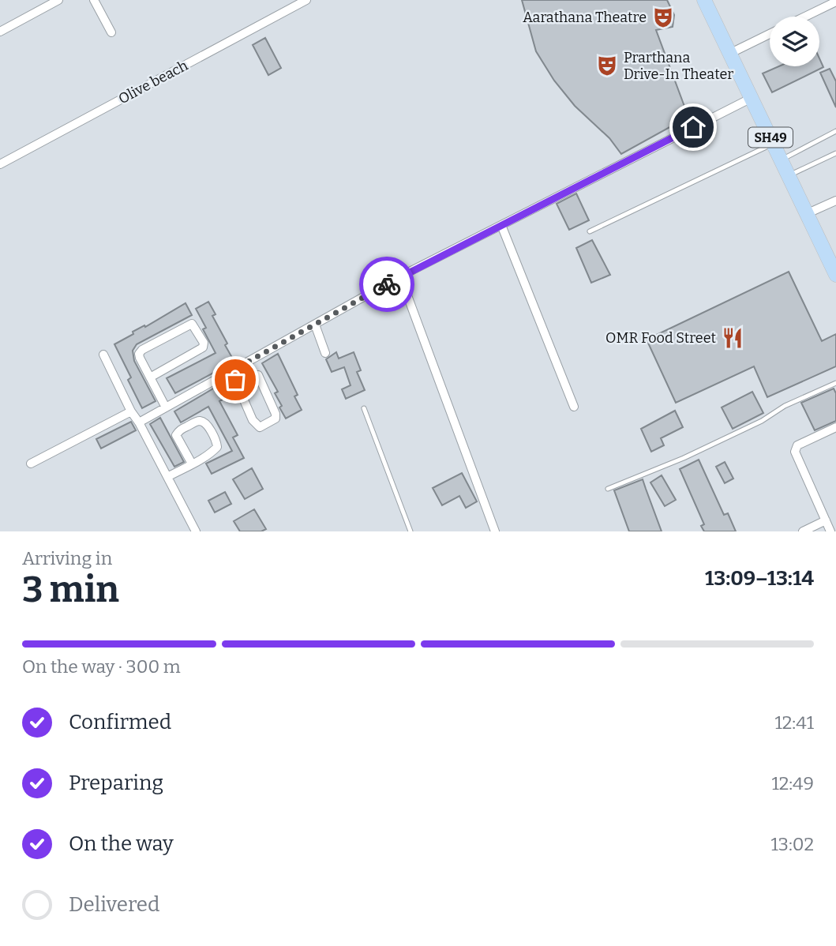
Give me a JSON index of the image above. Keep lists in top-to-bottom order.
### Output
{
  "streets": {
    "main road": ["SH49"],
    "street": ["Olive beach"]
  },
  "places": {
    "theatre": ["Aarathana Theatre", "Prarthana Drive-In Theater"],
    "restaurant": ["OMR Food Street"]
  },
  "page": {
    "heading": ["3 min", "Arriving in", "13:09–13:14"],
    "bar": "On the way · 300 m",
    "list": [
      ["Confirmed", "12:41"],
      ["Preparing", "12:49"],
      ["On the way", "13:02"],
      "Delivered"
    ]
  }
}
